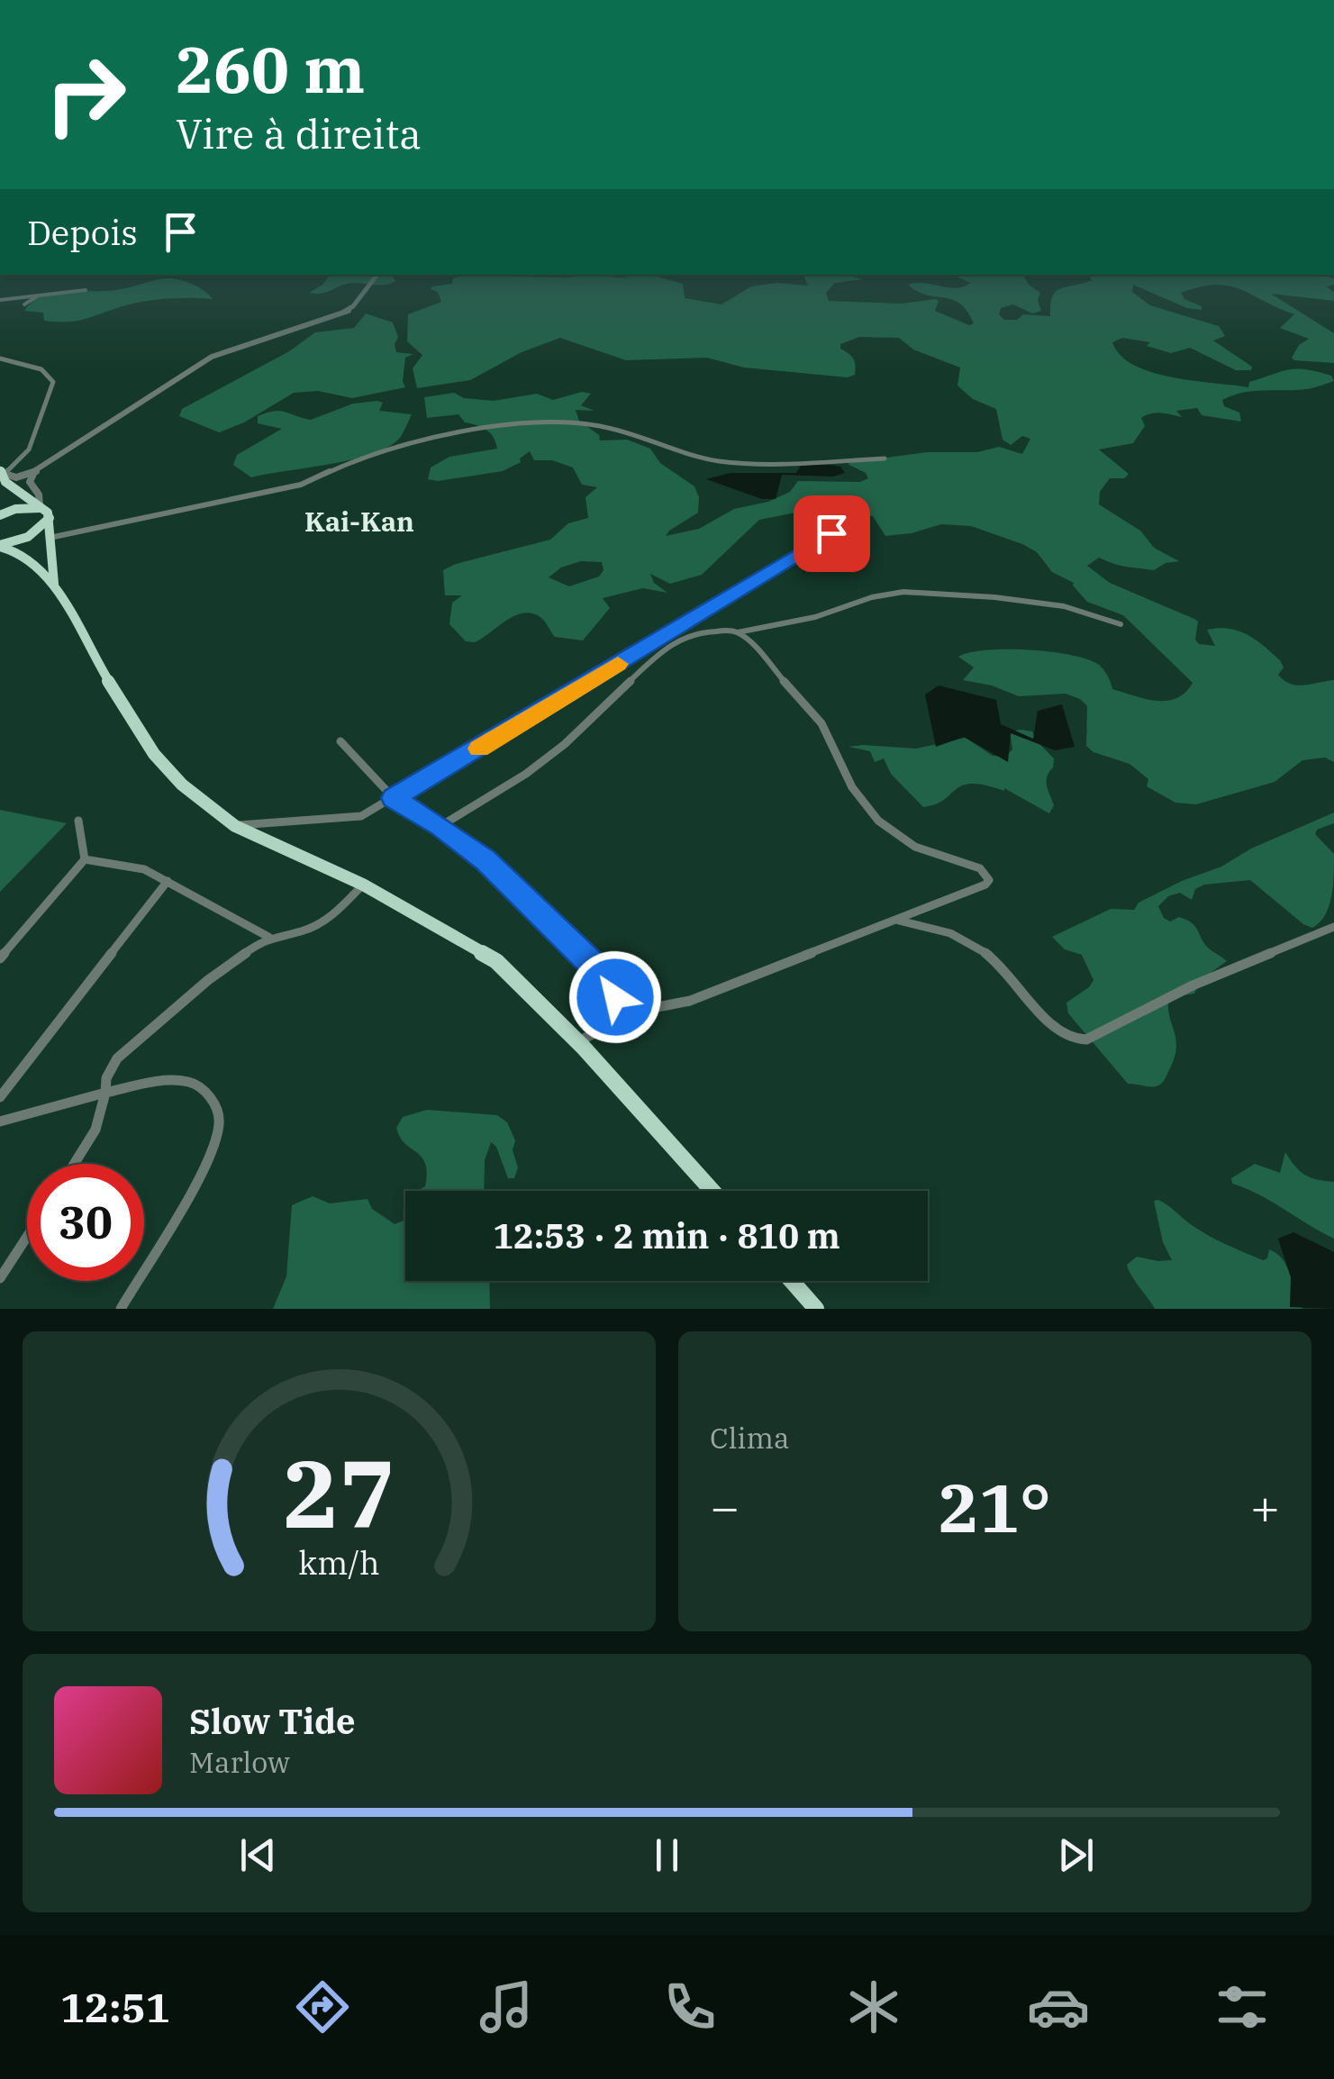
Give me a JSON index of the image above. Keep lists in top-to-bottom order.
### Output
{
  "districts": ["Kai-Kan"],
  "page": {
    "turn": ["260 m", "Vire à direita"],
    "then": "Depois",
    "limit": "30",
    "trip": "12:53 · 2 min · 810 m",
    "tile": "Clima",
    "heat": ["−", "21°", "+"],
    "song": ["Slow Tide", "Marlow"],
    "tabs": "12:51",
    "gauge": ["27", "km/h"]
  }
}
